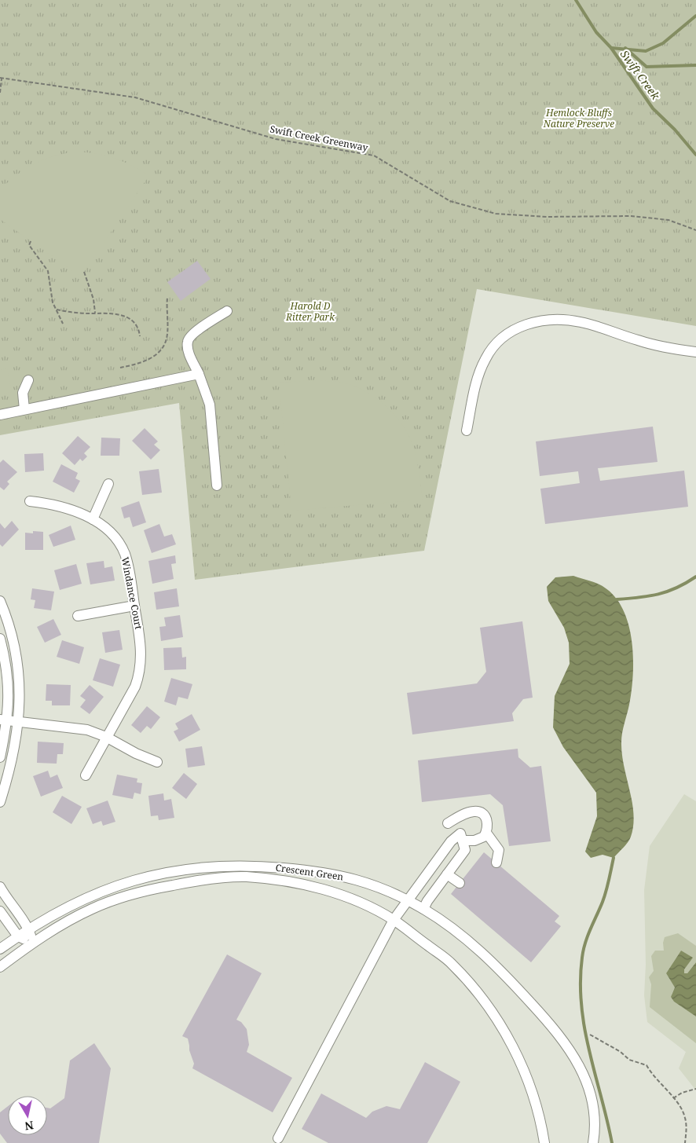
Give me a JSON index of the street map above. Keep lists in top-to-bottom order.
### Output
{
  "streets": {
    "street": ["Windance Court", "Crescent Green"],
    "path": ["Swift Creek Greenway"]
  },
  "water": ["Swift Creek"],
  "parks": ["Hemlock Bluffs Nature Preserve", "Harold D Ritter Park"],
  "north": "bottom"
}
